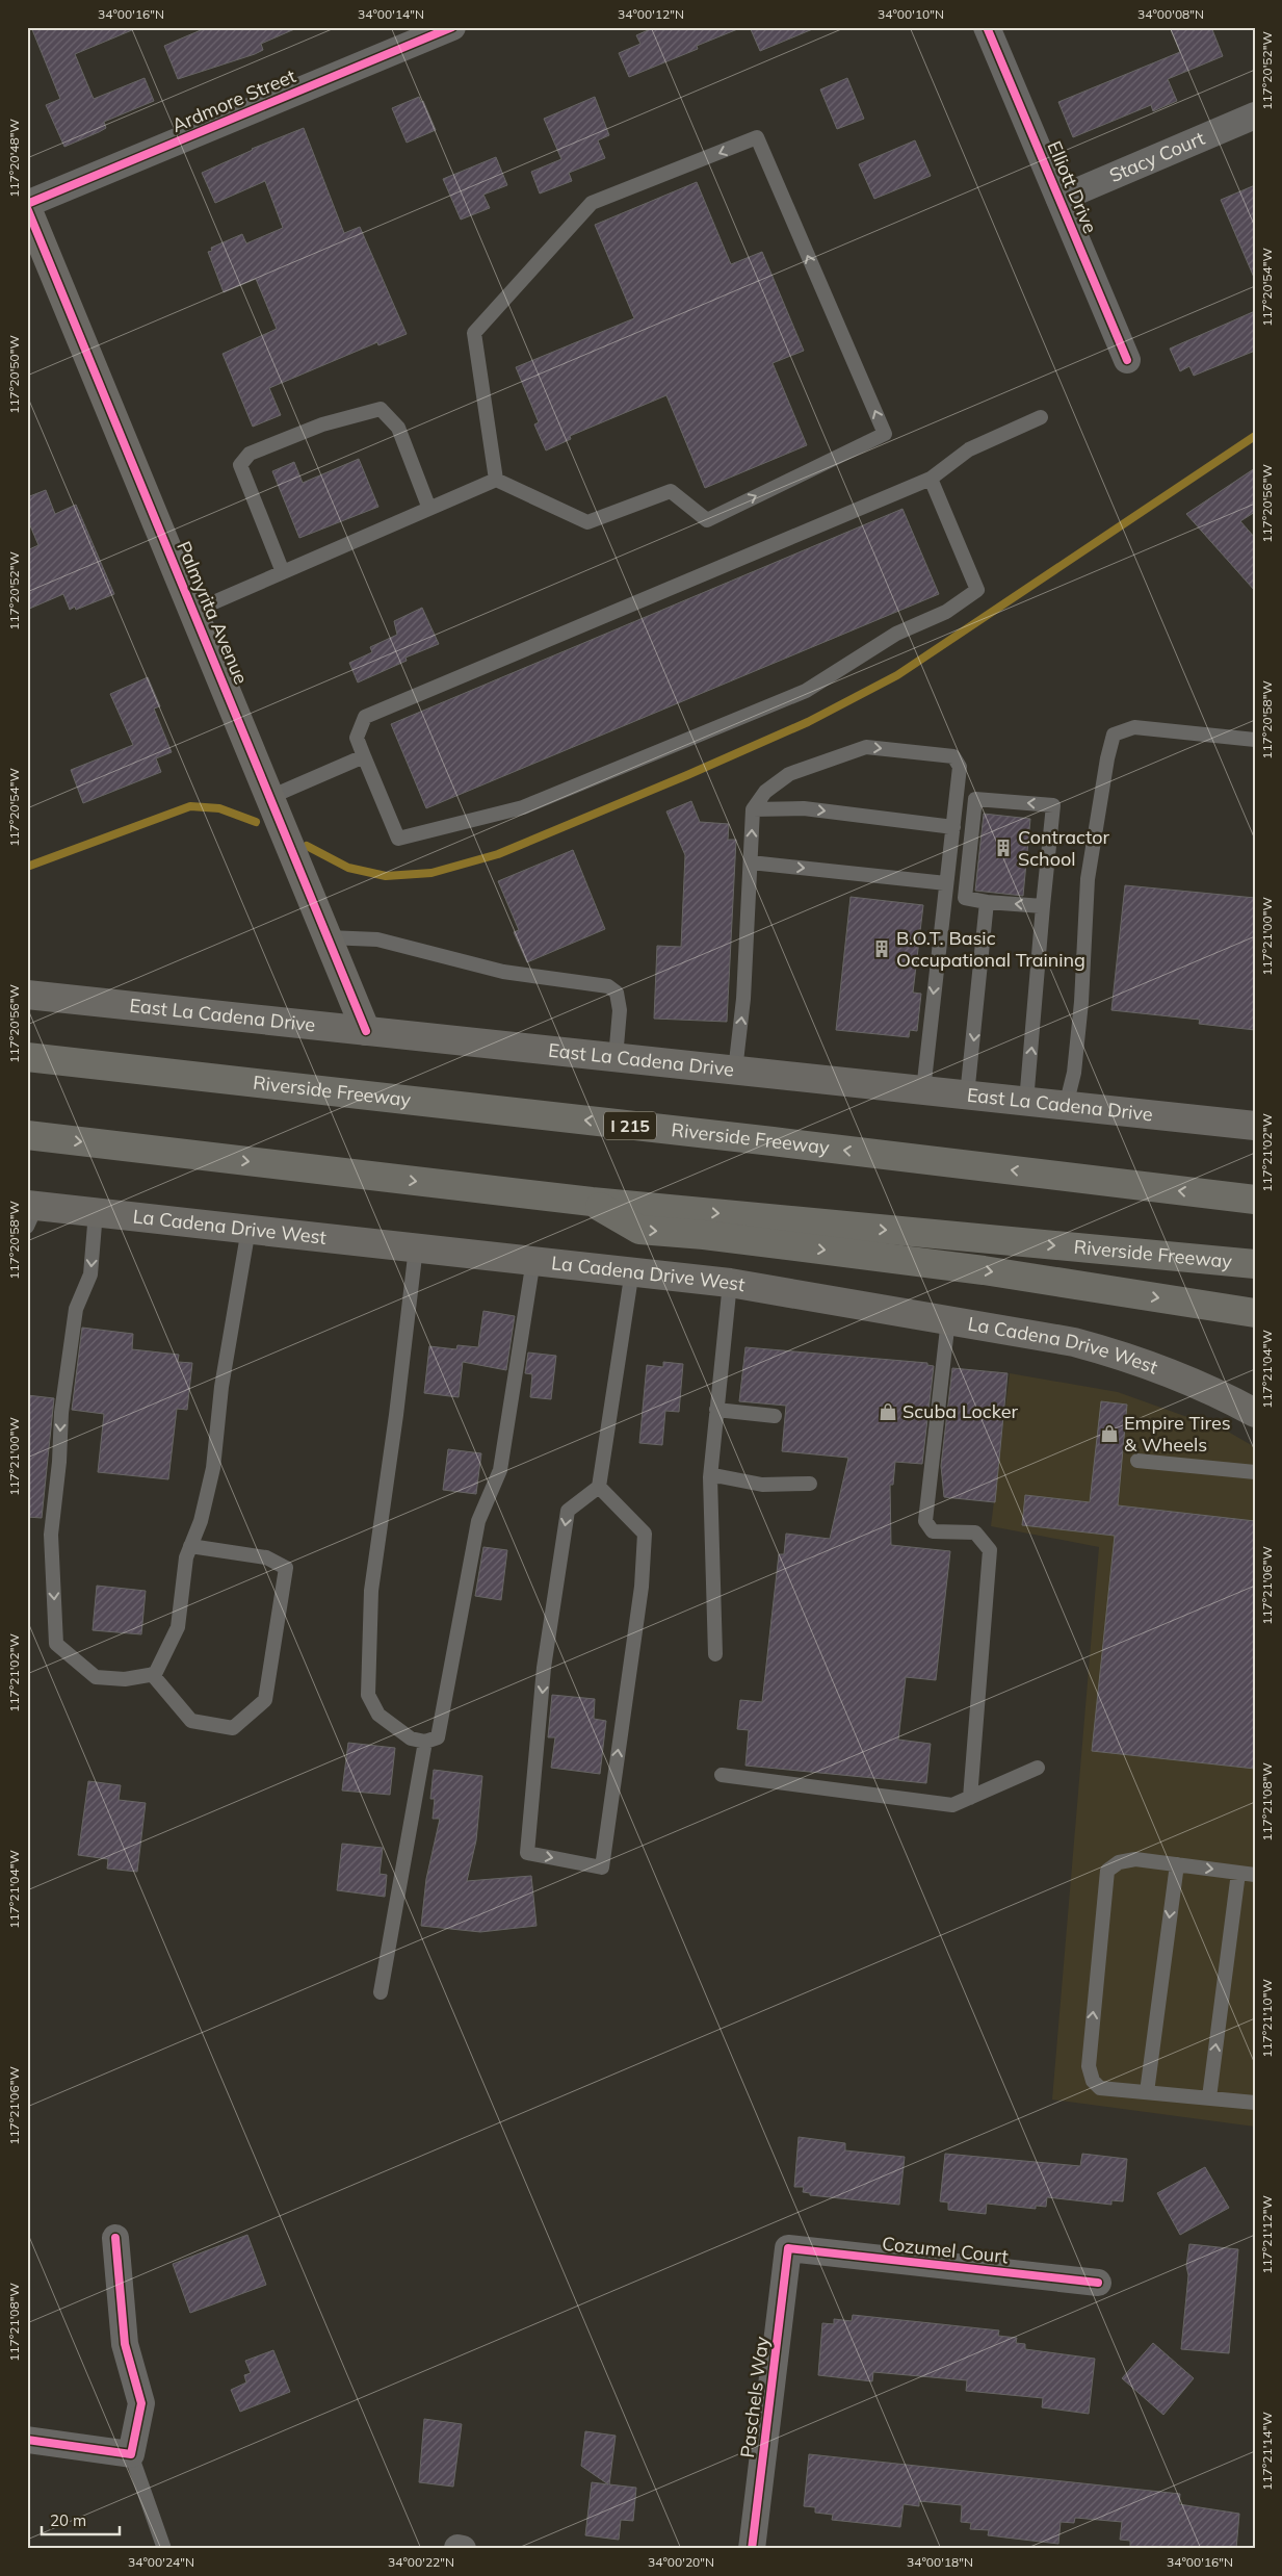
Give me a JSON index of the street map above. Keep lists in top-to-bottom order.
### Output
{
  "streets": {
    "highway": ["Riverside Freeway", "I 215"],
    "main road": ["Palmyrita Avenue", "East La Cadena Drive", "La Cadena Drive West"],
    "street": [
      "Ardmore Street",
      "Stacy Court",
      "Elliott Drive",
      "Cozumel Court",
      "Paschels Way"
    ]
  },
  "crossings": [
    ["Stacy Court", "Elliott Drive"],
    ["Palmyrita Avenue", "East La Cadena Drive"],
    ["Cozumel Court", "Paschels Way"]
  ],
  "places": {
    "building": ["Contractor School", "B.O.T. Basic Occupational Training"],
    "shop": ["Scuba Locker", "Empire Tires & Wheels"]
  },
  "scale_bar": "20 m",
  "coordinates": [
    "34°00'16\"N",
    "34°00'14\"N",
    "34°00'12\"N",
    "34°00'10\"N",
    "34°00'08\"N",
    "117°20'52\"W",
    "117°20'48\"W",
    "117°20'54\"W",
    "117°20'50\"W",
    "117°20'56\"W",
    "117°20'58\"W",
    "117°21'00\"W",
    "117°21'02\"W",
    "117°21'04\"W",
    "117°21'06\"W",
    "117°21'08\"W",
    "117°21'10\"W",
    "117°21'12\"W",
    "117°21'14\"W",
    "34°00'24\"N",
    "34°00'22\"N",
    "34°00'20\"N",
    "34°00'18\"N"
  ]
}
